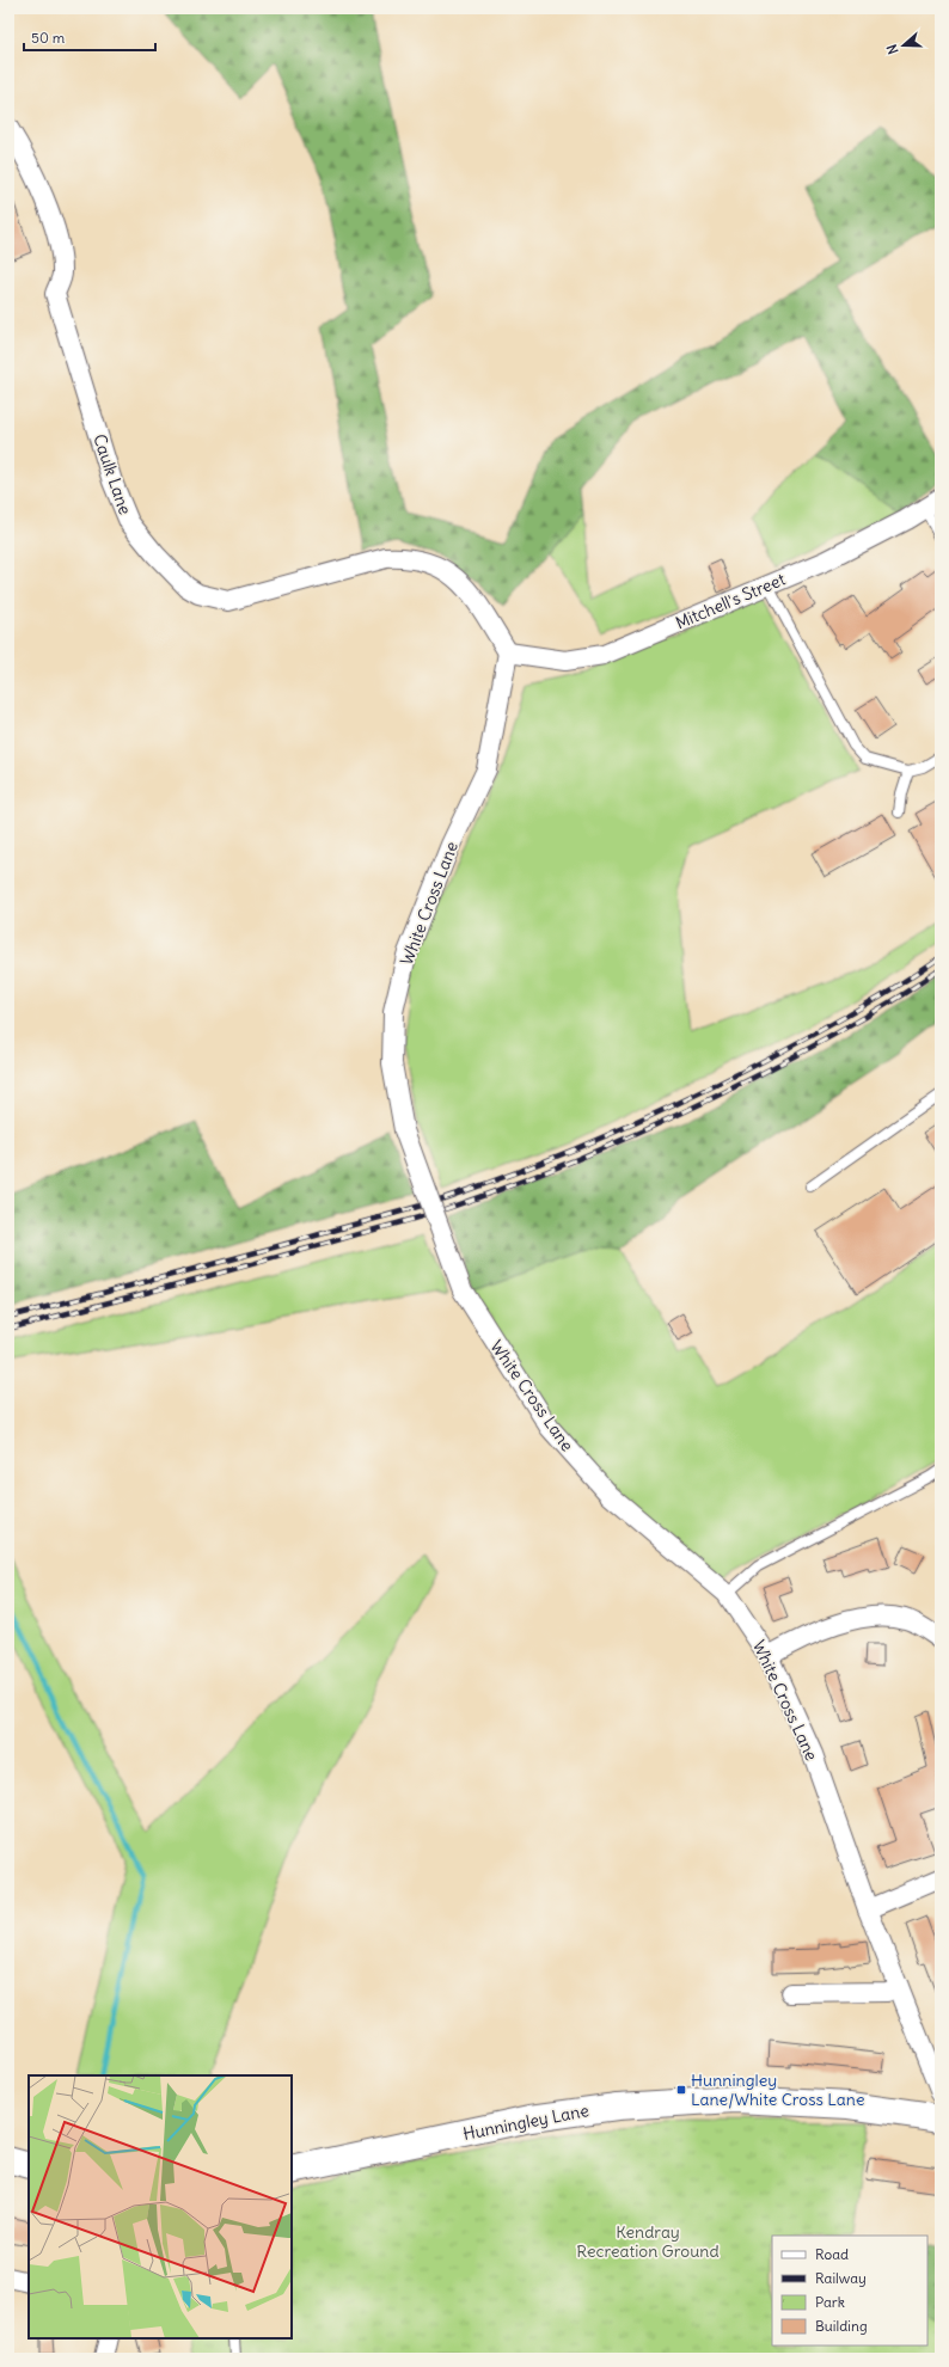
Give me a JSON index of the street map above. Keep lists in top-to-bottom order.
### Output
{
  "streets": {
    "main road": ["Hunningley Lane"],
    "street": ["Caulk Lane", "Mitchell's Street", "White Cross Lane"]
  },
  "crossings": [
    ["Caulk Lane", "Mitchell's Street"],
    ["Caulk Lane", "White Cross Lane"],
    ["Mitchell's Street", "White Cross Lane"]
  ],
  "parks": ["Kendray Recreation Ground"],
  "places": {
    "transit": ["Hunningley Lane/White Cross Lane"]
  },
  "legend": [
    "Road",
    "Railway",
    "Park",
    "Building"
  ],
  "scale_bar": "50 m",
  "north": "left"
}
